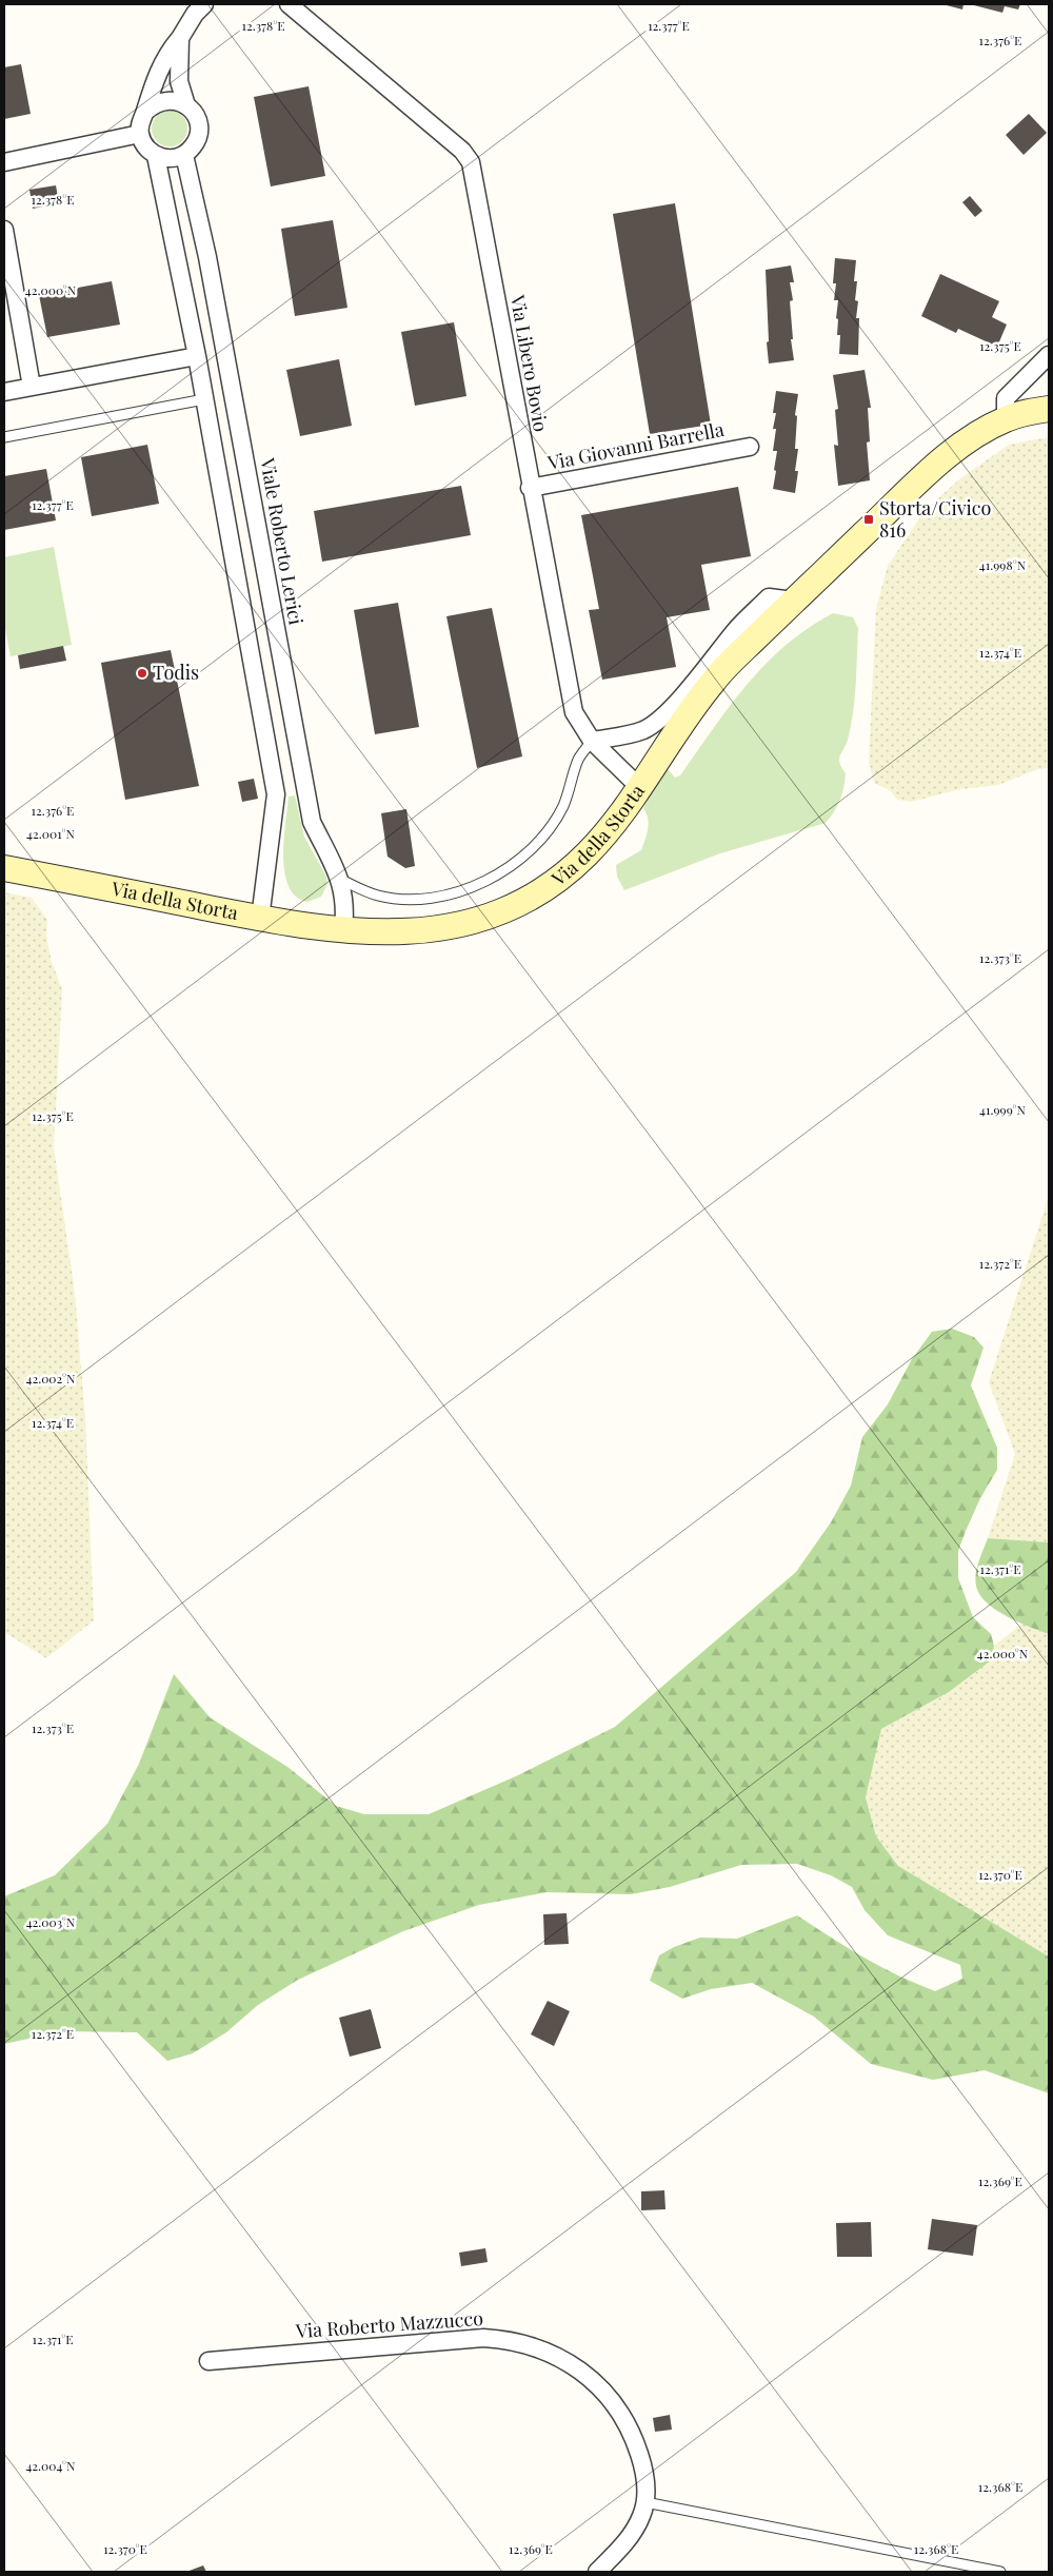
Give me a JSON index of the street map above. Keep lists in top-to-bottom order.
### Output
{
  "streets": {
    "main road": ["Via della Storta"],
    "street": [
      "Via Libero Bovio",
      "Via Giovanni Barrella",
      "Viale Roberto Lerici",
      "Via Roberto Mazzucco"
    ]
  },
  "crossings": [
    ["Via Libero Bovio", "Via Giovanni Barrella"],
    ["Via Libero Bovio", "Via della Storta"],
    ["Viale Roberto Lerici", "Via della Storta"]
  ],
  "places": {
    "transit": ["Storta/Civico 816"],
    "other": ["Todis"]
  },
  "coordinates": [
    "12.378°E",
    "12.377°E",
    "12.376°E",
    "42.000°N",
    "12.375°E",
    "41.998°N",
    "12.374°E",
    "42.001°N",
    "12.373°E",
    "41.999°N",
    "12.372°E",
    "42.002°N",
    "12.371°E",
    "12.370°E",
    "42.003°N",
    "12.369°E",
    "42.004°N",
    "12.368°E"
  ]
}
